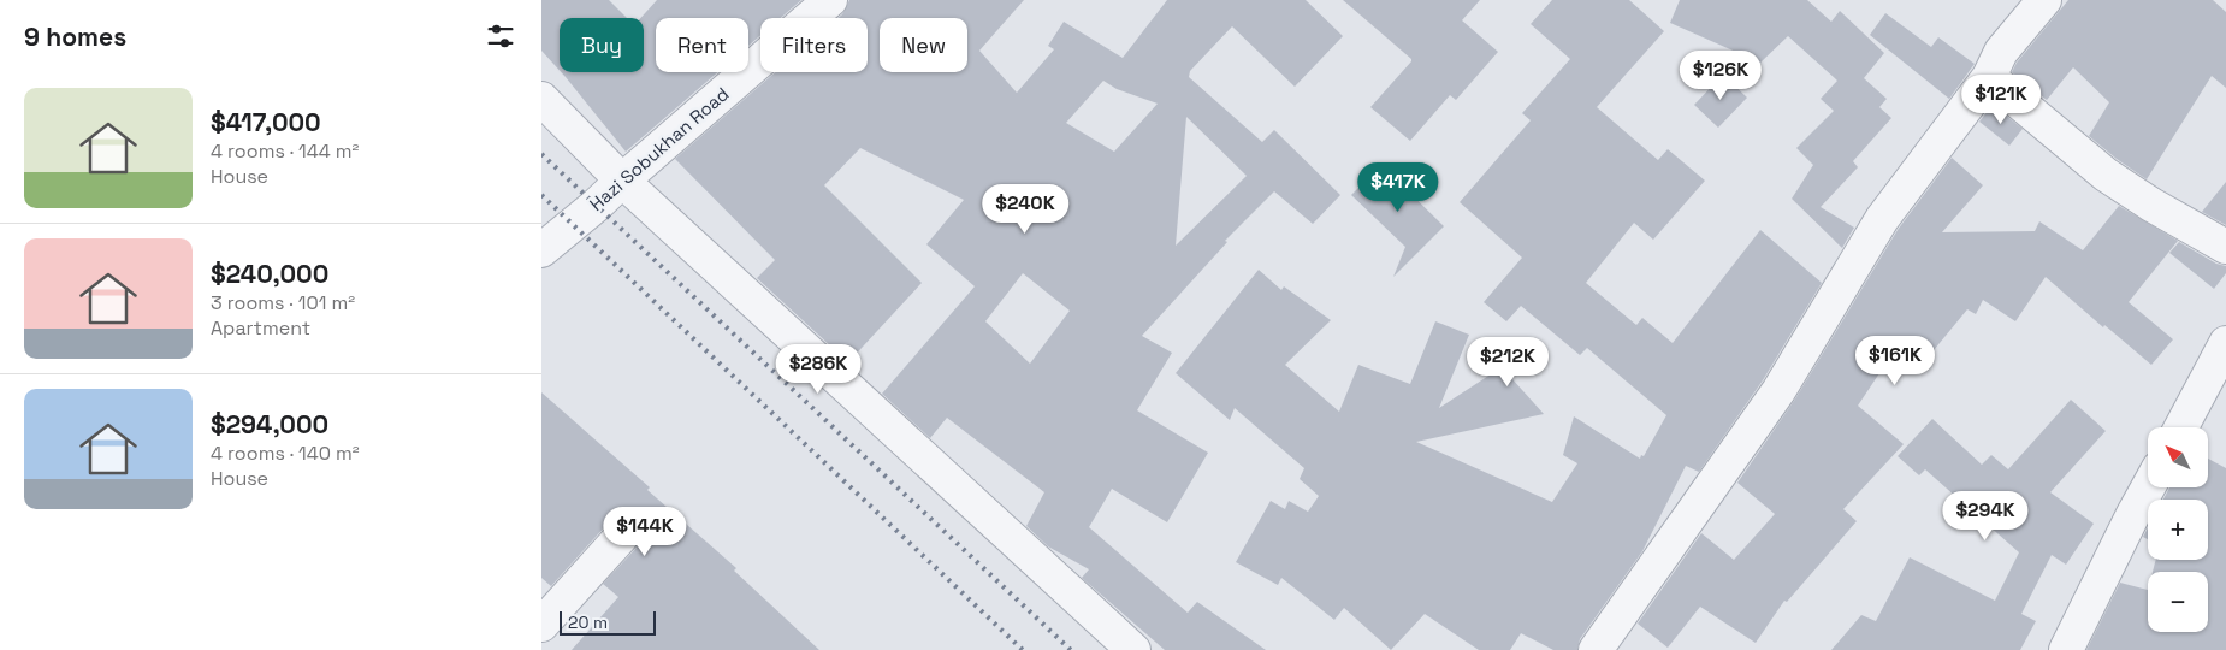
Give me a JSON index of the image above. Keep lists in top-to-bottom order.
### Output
{
  "streets": {
    "street": ["Hazi Sobukhan Road"]
  },
  "scale_bar": "20 m",
  "north": "top left",
  "page": {
    "heading": "9 homes",
    "chip": [
      "Buy",
      "Rent",
      "Filters",
      "New"
    ],
    "price": [
      "$126K",
      "$121K",
      "$417K",
      "$240K",
      "$161K",
      "$212K",
      "$286K",
      "$294K",
      "$144K"
    ],
    "list": [
      {
        "name": "$417,000",
        "note": "4 rooms · 144 m² · House"
      },
      {
        "name": "$240,000",
        "note": "3 rooms · 101 m² · Apartment"
      },
      {
        "name": "$294,000",
        "note": "4 rooms · 140 m² · House"
      }
    ],
    "map_buttons": ["+", "−"],
    "scale": "20 m"
  }
}
